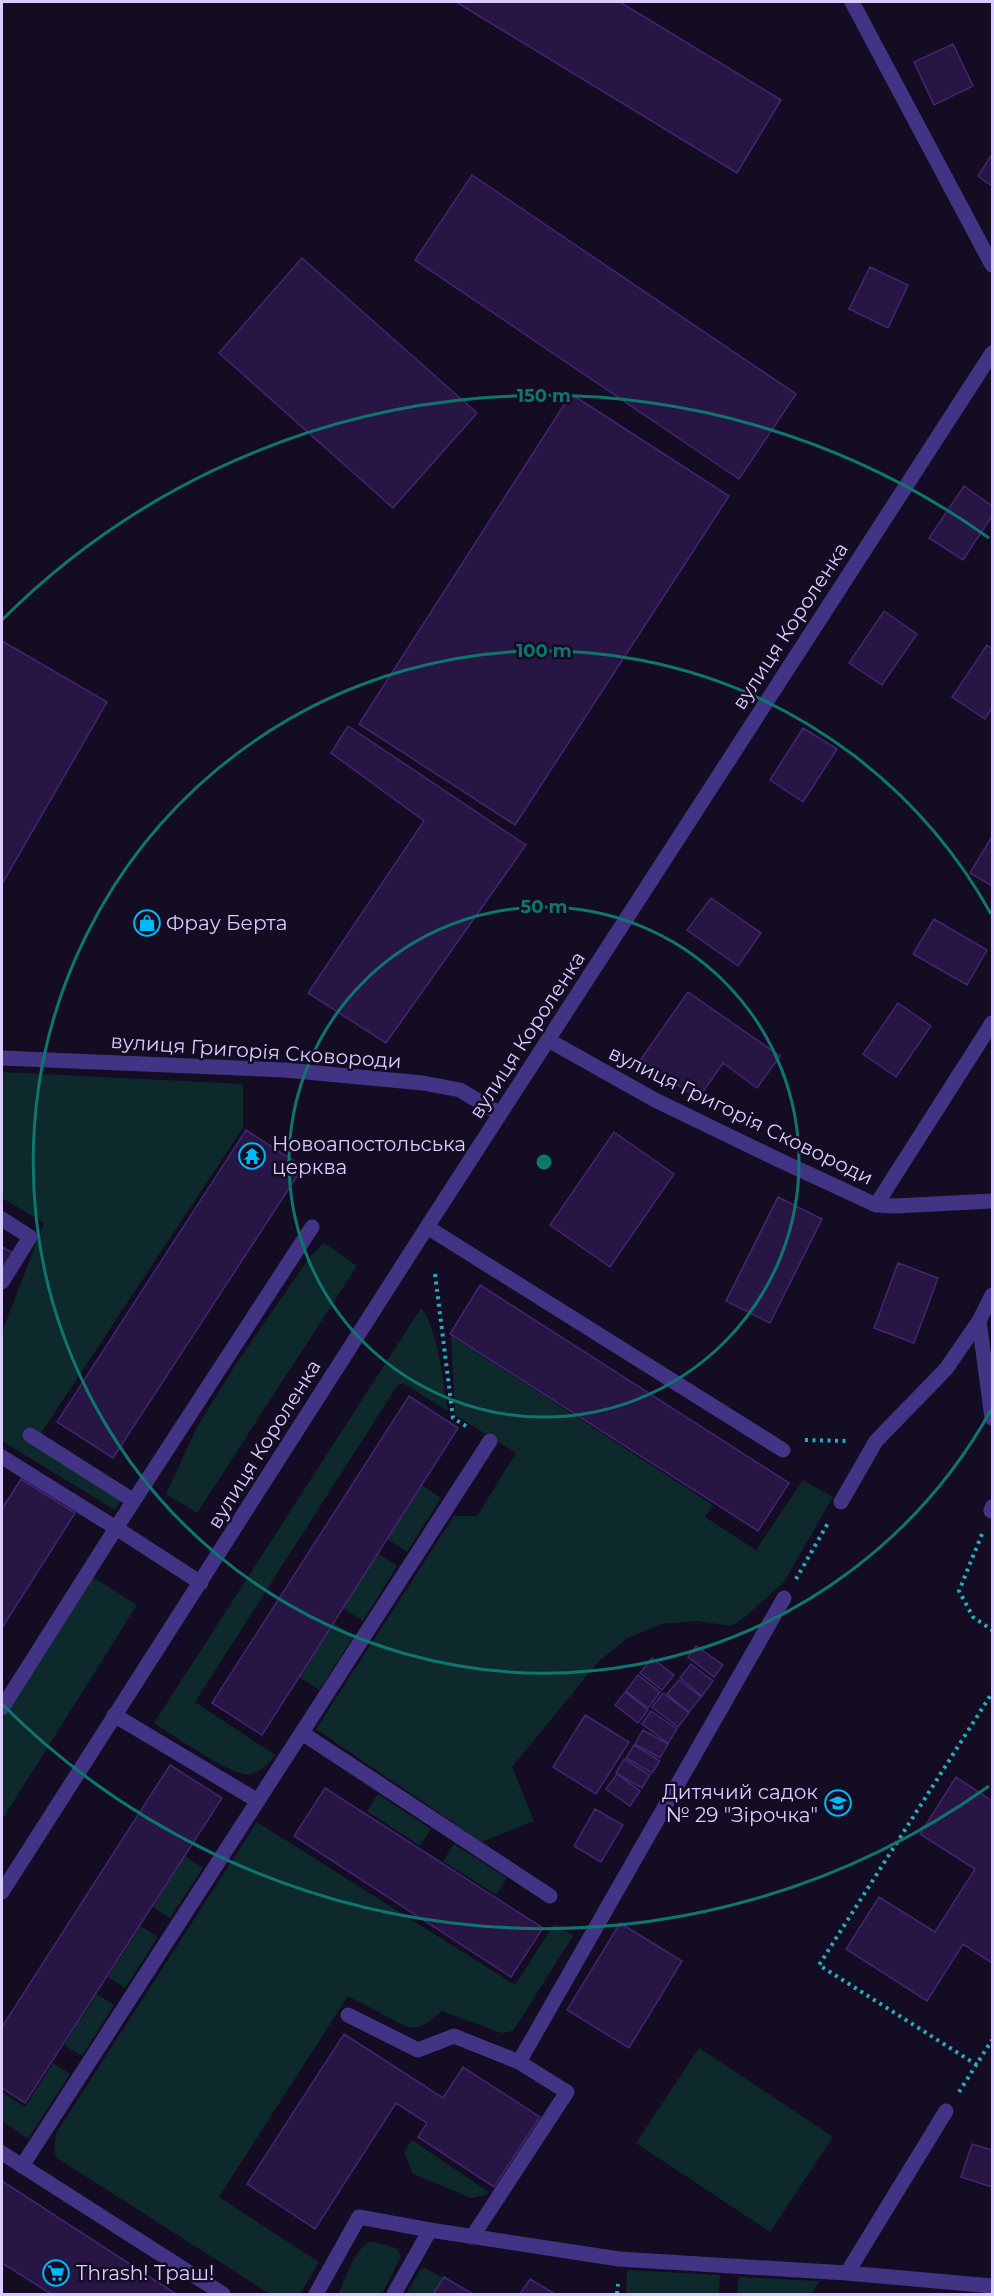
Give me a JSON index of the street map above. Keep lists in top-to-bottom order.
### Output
{
  "streets": {
    "street": ["вулиця Короленка", "вулиця Григорія Сковороди"]
  },
  "crossings": [
    ["вулиця Короленка", "вулиця Григорія Сковороди"]
  ],
  "places": {
    "shop": ["Фрау Берта"],
    "temple": ["Новоапостольська церква"],
    "school or university": ["Дитячий садок № 29 \"Зірочка\""],
    "supermarket": ["Thrash! Траш!"]
  },
  "rings": ["150 m", "100 m", "50 m"]
}
